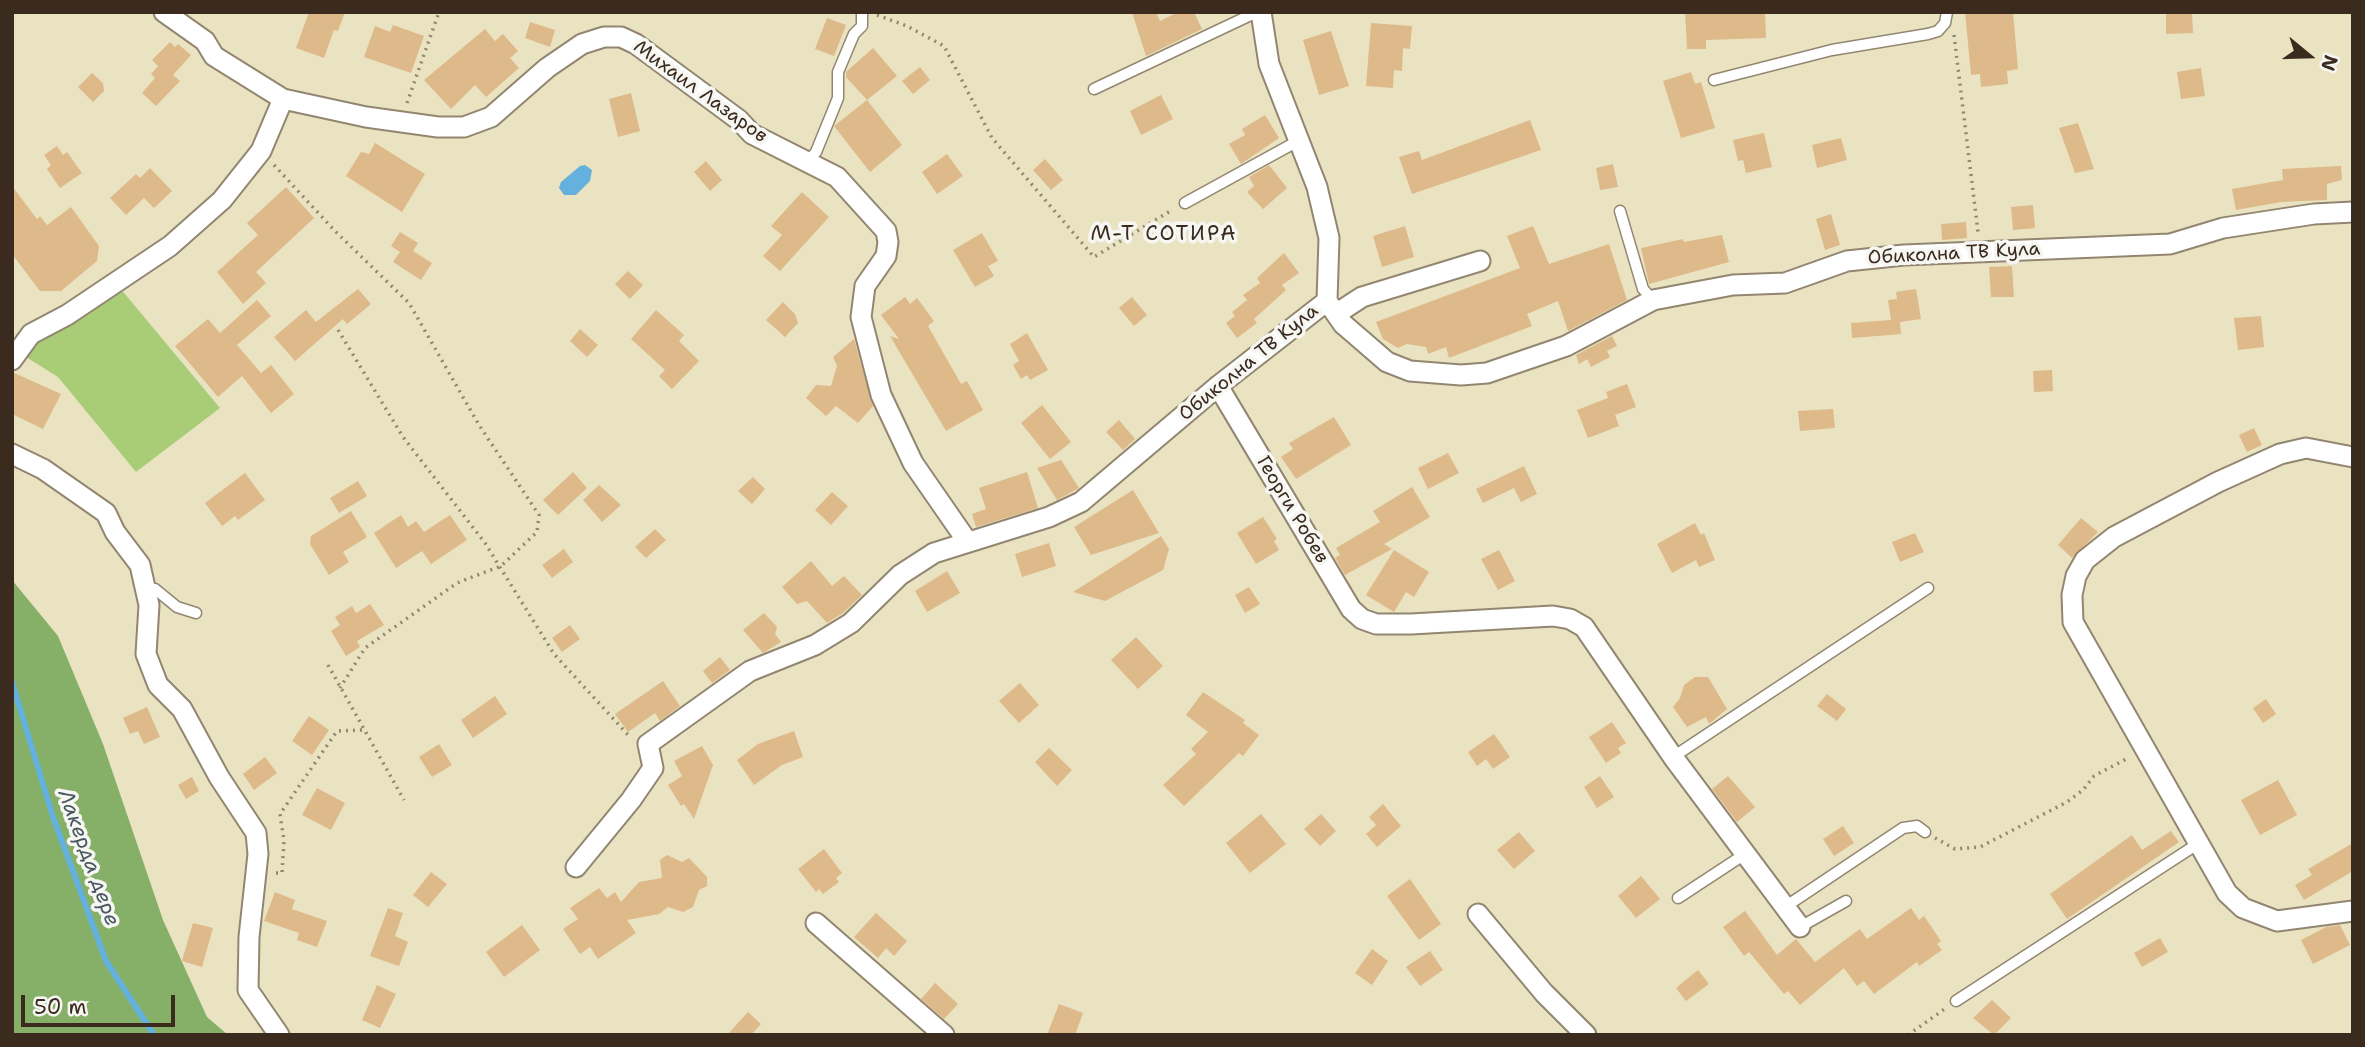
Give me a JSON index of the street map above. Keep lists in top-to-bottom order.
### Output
{
  "streets": {
    "street": ["Михаил Лазаров", "Обиколна ТВ Кула", "Георги Робев"]
  },
  "crossings": [
    ["Михаил Лазаров", "Обиколна ТВ Кула"],
    ["Обиколна ТВ Кула", "Георги Робев"]
  ],
  "districts": ["М-Т СОТИРА"],
  "water": ["Лакерда дере"],
  "scale_bar": "50 m",
  "north": "right"
}
